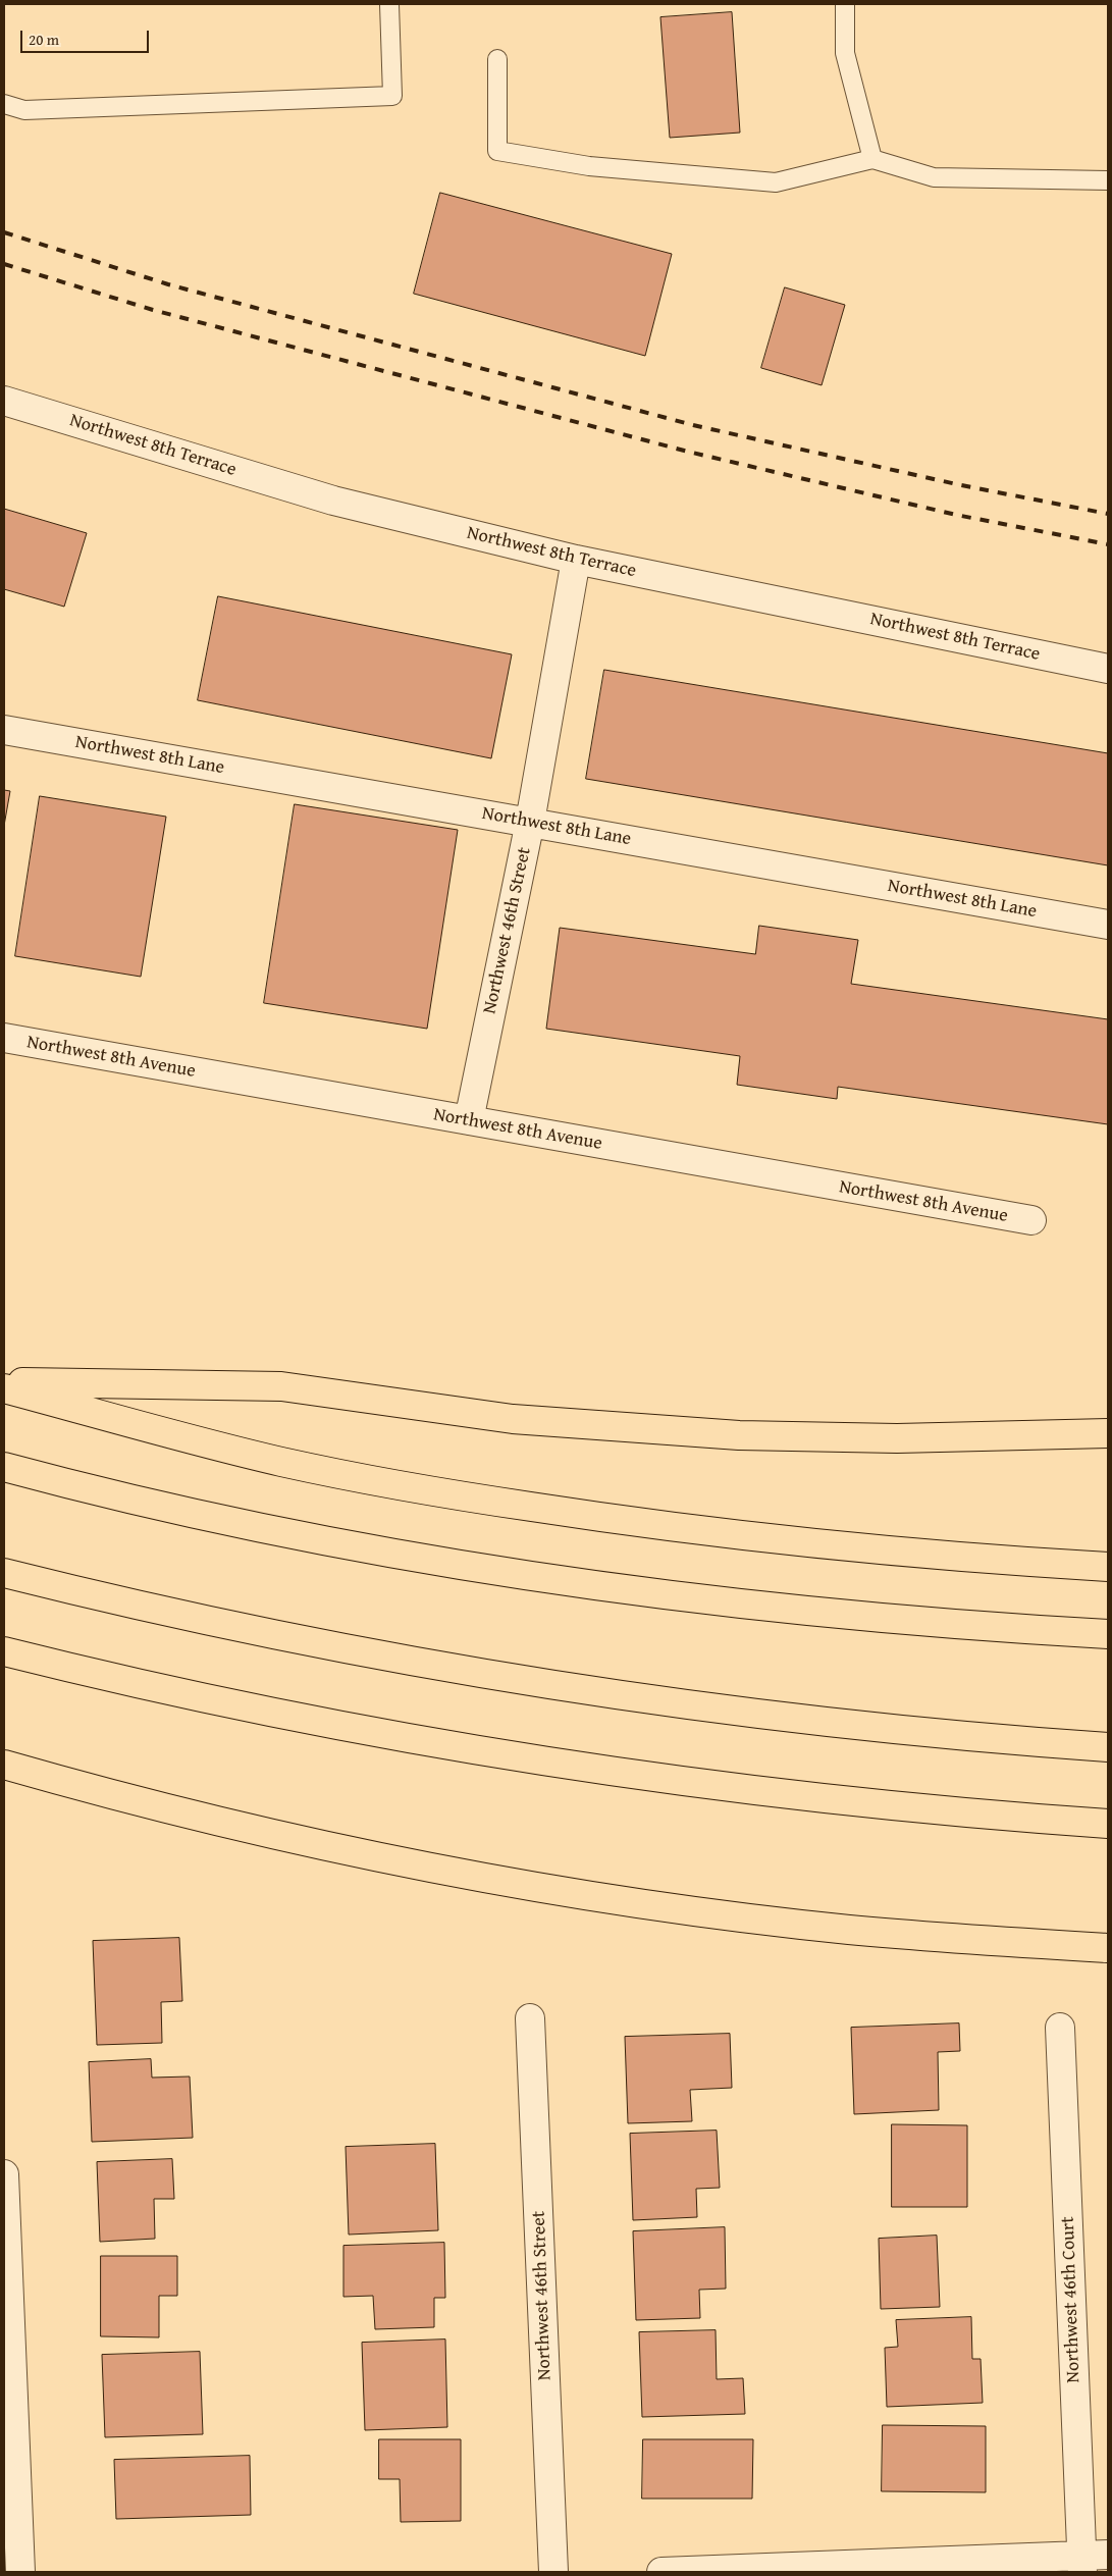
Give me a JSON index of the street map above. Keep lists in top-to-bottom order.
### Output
{
  "streets": {
    "street": [
      "Northwest 8th Terrace",
      "Northwest 8th Lane",
      "Northwest 46th Street",
      "Northwest 8th Avenue",
      "Northwest 46th Court"
    ]
  },
  "crossings": [
    ["Northwest 8th Terrace", "Northwest 46th Street"],
    ["Northwest 8th Lane", "Northwest 46th Street"],
    ["Northwest 46th Street", "Northwest 8th Avenue"]
  ],
  "scale_bar": "20 m"
}
